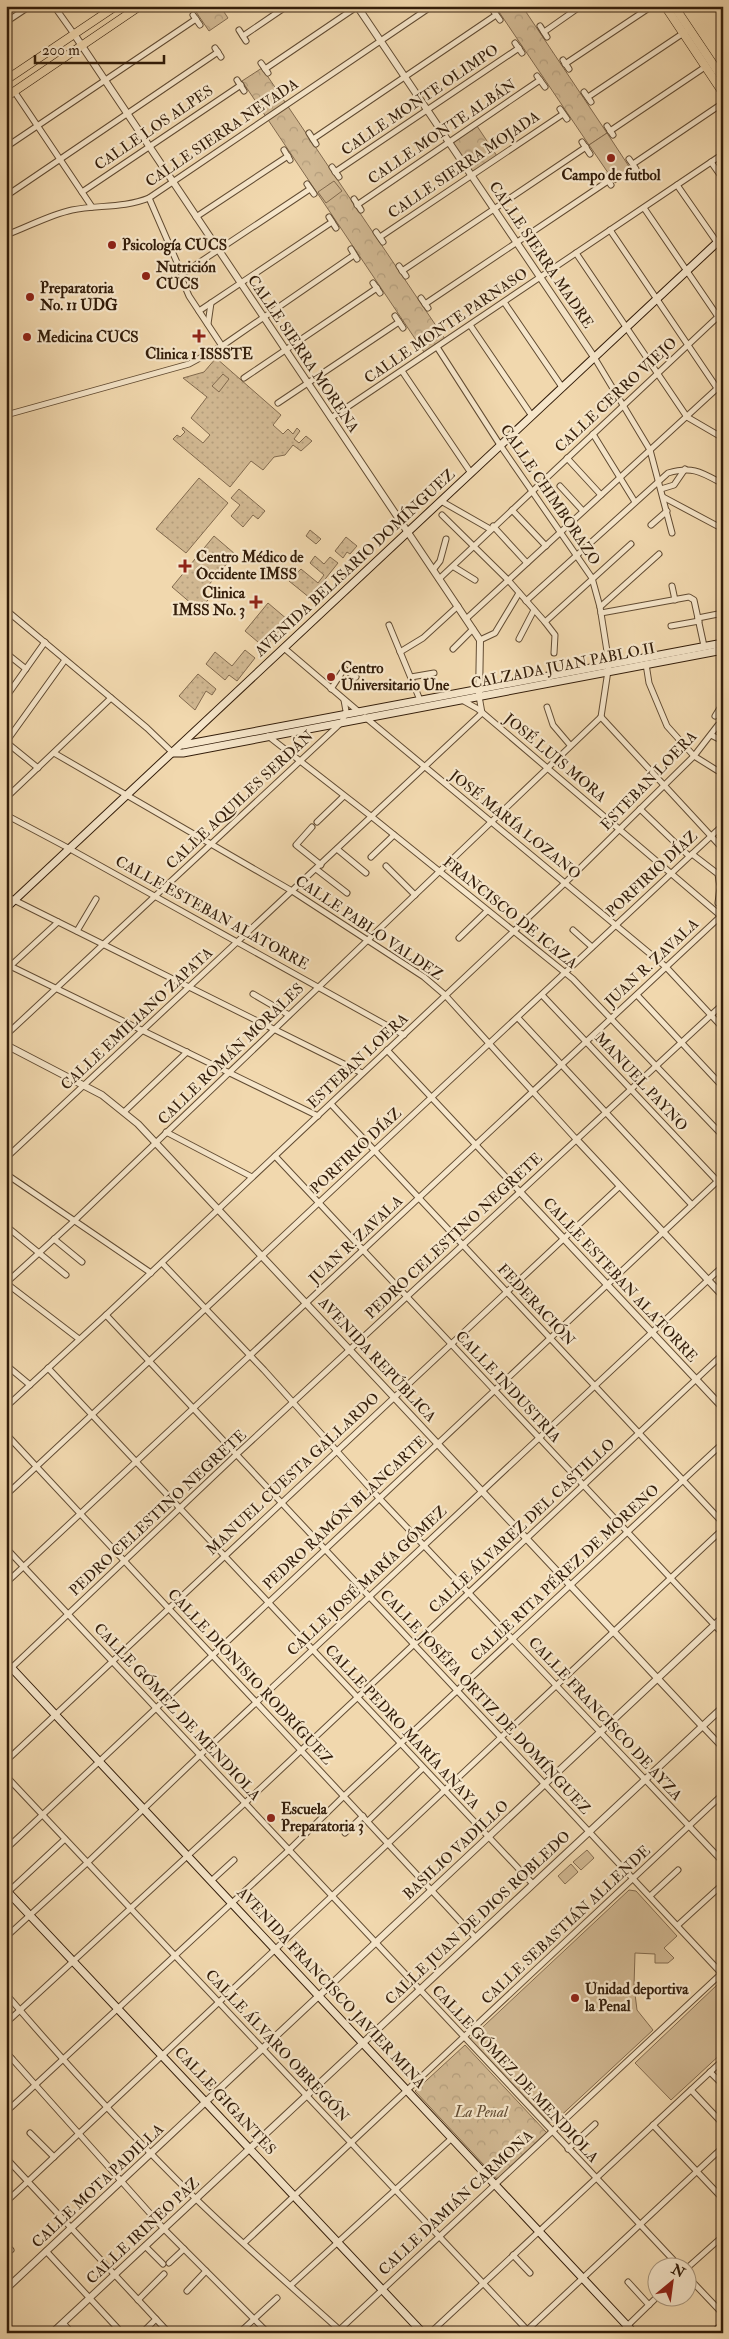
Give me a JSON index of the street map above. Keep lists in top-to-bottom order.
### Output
{
  "streets": {
    "main road": [
      "AVENIDA BELISARIO DOMÍNGUEZ",
      "CALZADA JUAN PABLO II",
      "AVENIDA FRANCISCO JAVIER MINA",
      "CALLE GIGANTES"
    ],
    "street": [
      "CALLE MONTE OLIMPO",
      "CALLE LOS ALPES",
      "CALLE MONTE ALBÁN",
      "CALLE SIERRA NEVADA",
      "CALLE SIERRA MOJADA",
      "CALLE SIERRA MADRE",
      "CALLE MONTE PARNASO",
      "CALLE SIERRA MORENA",
      "CALLE CERRO VIEJO",
      "CALLE CHIMBORAZO",
      "JOSÉ LUIS MORA",
      "ESTEBAN LOERA",
      "CALLE AQUILES SERDÁN",
      "JOSÉ MARÍA LOZANO",
      "PORFIRIO DÍAZ",
      "CALLE ESTEBAN ALATORRE",
      "FRANCISCO DE ICAZA",
      "CALLE PABLO VALDEZ",
      "JUAN R. ZAVALA",
      "CALLE EMILIANO ZAPATA",
      "CALLE ROMÁN MORALES",
      "MANUEL PAYNO",
      "PEDRO CELESTINO NEGRETE",
      "FEDERACIÓN",
      "AVENIDA REPÚBLICA",
      "CALLE INDUSTRIA",
      "MANUEL CUESTA GALLARDO",
      "PEDRO RAMÓN BLANCARTE",
      "CALLE ÁLVAREZ DEL CASTILLO",
      "CALLE RITA PÉREZ DE MORENO",
      "CALLE JOSÉ MARÍA GÓMEZ",
      "CALLE DIONISIO RODRÍGUEZ",
      "CALLE JOSÉFA ORTIZ DE DOMÍNGUEZ",
      "CALLE GÓMEZ DE MENDIOLA",
      "CALLE FRANCISCO DE AYZA",
      "CALLE PEDRO MARÍA ANAYA",
      "BASILIO VADILLO",
      "CALLE JUAN DE DIOS ROBLEDO",
      "CALLE SEBASTIÁN ALLENDE",
      "CALLE ÁLVARO OBREGÓN",
      "CALLE MOTA PADILLA",
      "CALLE DAMIÁN CARMONA",
      "CALLE IRINEO PAZ"
    ]
  },
  "crossings": [
    ["CALLE MONTE OLIMPO", "CALLE SIERRA MADRE"],
    ["CALLE LOS ALPES", "CALLE SIERRA MORENA"],
    ["CALLE MONTE ALBÁN", "CALLE SIERRA MADRE"],
    ["CALLE SIERRA NEVADA", "CALLE SIERRA MADRE"],
    ["CALLE SIERRA NEVADA", "CALLE SIERRA MORENA"],
    ["CALLE SIERRA MOJADA", "CALLE SIERRA MADRE"],
    ["CALLE SIERRA MADRE", "CALLE MONTE PARNASO"],
    ["CALLE SIERRA MADRE", "CALLE CERRO VIEJO"],
    ["CALLE SIERRA MADRE", "AVENIDA BELISARIO DOMÍNGUEZ"],
    ["CALLE MONTE PARNASO", "CALLE SIERRA MORENA"],
    ["CALLE MONTE PARNASO", "CALLE CHIMBORAZO"],
    ["CALLE SIERRA MORENA", "CALLE CERRO VIEJO"],
    ["CALLE SIERRA MORENA", "AVENIDA BELISARIO DOMÍNGUEZ"],
    ["CALLE CERRO VIEJO", "CALLE CHIMBORAZO"],
    ["CALLE CHIMBORAZO", "AVENIDA BELISARIO DOMÍNGUEZ"],
    ["CALLE CHIMBORAZO", "CALZADA JUAN PABLO II"],
    ["CALLE CHIMBORAZO", "CALLE ROMÁN MORALES"],
    ["AVENIDA BELISARIO DOMÍNGUEZ", "CALZADA JUAN PABLO II"],
    ["AVENIDA BELISARIO DOMÍNGUEZ", "JOSÉ MARÍA LOZANO"],
    ["AVENIDA BELISARIO DOMÍNGUEZ", "CALLE ESTEBAN ALATORRE"],
    ["AVENIDA BELISARIO DOMÍNGUEZ", "CALLE PABLO VALDEZ"],
    ["CALZADA JUAN PABLO II", "JOSÉ LUIS MORA"],
    ["CALZADA JUAN PABLO II", "CALLE AQUILES SERDÁN"],
    ["CALZADA JUAN PABLO II", "JOSÉ MARÍA LOZANO"],
    ["CALZADA JUAN PABLO II", "FRANCISCO DE ICAZA"],
    ["JOSÉ LUIS MORA", "ESTEBAN LOERA"],
    ["JOSÉ LUIS MORA", "PORFIRIO DÍAZ"],
    ["JOSÉ LUIS MORA", "JUAN R. ZAVALA"],
    ["JOSÉ LUIS MORA", "CALLE EMILIANO ZAPATA"],
    ["JOSÉ LUIS MORA", "CALLE ROMÁN MORALES"],
    ["ESTEBAN LOERA", "JOSÉ MARÍA LOZANO"],
    ["ESTEBAN LOERA", "CALLE ESTEBAN ALATORRE"],
    ["ESTEBAN LOERA", "FRANCISCO DE ICAZA"],
    ["ESTEBAN LOERA", "CALLE PABLO VALDEZ"],
    ["ESTEBAN LOERA", "FEDERACIÓN"],
    ["ESTEBAN LOERA", "AVENIDA REPÚBLICA"],
    ["ESTEBAN LOERA", "CALLE INDUSTRIA"],
    ["ESTEBAN LOERA", "CALLE JOSÉFA ORTIZ DE DOMÍNGUEZ"],
    ["ESTEBAN LOERA", "CALLE FRANCISCO DE AYZA"],
    ["ESTEBAN LOERA", "CALLE PEDRO MARÍA ANAYA"],
    ["CALLE AQUILES SERDÁN", "CALLE ESTEBAN ALATORRE"],
    ["CALLE AQUILES SERDÁN", "FRANCISCO DE ICAZA"],
    ["CALLE AQUILES SERDÁN", "CALLE PABLO VALDEZ"],
    ["JOSÉ MARÍA LOZANO", "PORFIRIO DÍAZ"],
    ["JOSÉ MARÍA LOZANO", "JUAN R. ZAVALA"],
    ["JOSÉ MARÍA LOZANO", "CALLE EMILIANO ZAPATA"],
    ["JOSÉ MARÍA LOZANO", "CALLE ROMÁN MORALES"],
    ["JOSÉ MARÍA LOZANO", "PEDRO CELESTINO NEGRETE"],
    ["PORFIRIO DÍAZ", "FRANCISCO DE ICAZA"],
    ["PORFIRIO DÍAZ", "CALLE PABLO VALDEZ"],
    ["PORFIRIO DÍAZ", "MANUEL PAYNO"],
    ["PORFIRIO DÍAZ", "FEDERACIÓN"],
    ["PORFIRIO DÍAZ", "AVENIDA REPÚBLICA"],
    ["PORFIRIO DÍAZ", "CALLE INDUSTRIA"],
    ["PORFIRIO DÍAZ", "CALLE DIONISIO RODRÍGUEZ"],
    ["PORFIRIO DÍAZ", "CALLE JOSÉFA ORTIZ DE DOMÍNGUEZ"],
    ["PORFIRIO DÍAZ", "CALLE FRANCISCO DE AYZA"],
    ["PORFIRIO DÍAZ", "CALLE PEDRO MARÍA ANAYA"],
    ["CALLE ESTEBAN ALATORRE", "CALLE EMILIANO ZAPATA"],
    ["CALLE ESTEBAN ALATORRE", "CALLE ROMÁN MORALES"],
    ["CALLE ESTEBAN ALATORRE", "PEDRO CELESTINO NEGRETE"],
    ["CALLE ESTEBAN ALATORRE", "MANUEL CUESTA GALLARDO"],
    ["CALLE ESTEBAN ALATORRE", "PEDRO RAMÓN BLANCARTE"],
    ["CALLE ESTEBAN ALATORRE", "CALLE ÁLVAREZ DEL CASTILLO"],
    ["CALLE ESTEBAN ALATORRE", "CALLE JOSÉ MARÍA GÓMEZ"],
    ["FRANCISCO DE ICAZA", "JUAN R. ZAVALA"],
    ["FRANCISCO DE ICAZA", "CALLE EMILIANO ZAPATA"],
    ["FRANCISCO DE ICAZA", "CALLE ROMÁN MORALES"],
    ["FRANCISCO DE ICAZA", "PEDRO CELESTINO NEGRETE"],
    ["CALLE PABLO VALDEZ", "JUAN R. ZAVALA"],
    ["CALLE PABLO VALDEZ", "CALLE EMILIANO ZAPATA"],
    ["CALLE PABLO VALDEZ", "CALLE ROMÁN MORALES"],
    ["CALLE PABLO VALDEZ", "PEDRO CELESTINO NEGRETE"],
    ["CALLE PABLO VALDEZ", "MANUEL CUESTA GALLARDO"],
    ["CALLE PABLO VALDEZ", "PEDRO RAMÓN BLANCARTE"],
    ["CALLE PABLO VALDEZ", "CALLE JOSÉ MARÍA GÓMEZ"],
    ["JUAN R. ZAVALA", "MANUEL PAYNO"],
    ["JUAN R. ZAVALA", "FEDERACIÓN"],
    ["JUAN R. ZAVALA", "AVENIDA REPÚBLICA"],
    ["JUAN R. ZAVALA", "CALLE INDUSTRIA"],
    ["JUAN R. ZAVALA", "CALLE DIONISIO RODRÍGUEZ"],
    ["JUAN R. ZAVALA", "CALLE JOSÉFA ORTIZ DE DOMÍNGUEZ"],
    ["JUAN R. ZAVALA", "CALLE GÓMEZ DE MENDIOLA"],
    ["JUAN R. ZAVALA", "CALLE FRANCISCO DE AYZA"],
    ["JUAN R. ZAVALA", "CALLE PEDRO MARÍA ANAYA"],
    ["CALLE EMILIANO ZAPATA", "AVENIDA REPÚBLICA"],
    ["CALLE ROMÁN MORALES", "AVENIDA REPÚBLICA"],
    ["MANUEL PAYNO", "PEDRO CELESTINO NEGRETE"],
    ["MANUEL PAYNO", "PEDRO RAMÓN BLANCARTE"],
    ["PEDRO CELESTINO NEGRETE", "FEDERACIÓN"],
    ["PEDRO CELESTINO NEGRETE", "AVENIDA REPÚBLICA"],
    ["PEDRO CELESTINO NEGRETE", "CALLE INDUSTRIA"],
    ["PEDRO CELESTINO NEGRETE", "CALLE DIONISIO RODRÍGUEZ"],
    ["PEDRO CELESTINO NEGRETE", "CALLE JOSÉFA ORTIZ DE DOMÍNGUEZ"],
    ["PEDRO CELESTINO NEGRETE", "CALLE GÓMEZ DE MENDIOLA"],
    ["PEDRO CELESTINO NEGRETE", "CALLE FRANCISCO DE AYZA"],
    ["PEDRO CELESTINO NEGRETE", "CALLE PEDRO MARÍA ANAYA"],
    ["PEDRO CELESTINO NEGRETE", "AVENIDA FRANCISCO JAVIER MINA"],
    ["FEDERACIÓN", "MANUEL CUESTA GALLARDO"],
    ["FEDERACIÓN", "PEDRO RAMÓN BLANCARTE"],
    ["FEDERACIÓN", "CALLE ÁLVAREZ DEL CASTILLO"],
    ["FEDERACIÓN", "CALLE RITA PÉREZ DE MORENO"],
    ["FEDERACIÓN", "CALLE JOSÉ MARÍA GÓMEZ"],
    ["AVENIDA REPÚBLICA", "MANUEL CUESTA GALLARDO"],
    ["AVENIDA REPÚBLICA", "PEDRO RAMÓN BLANCARTE"],
    ["AVENIDA REPÚBLICA", "CALLE ÁLVAREZ DEL CASTILLO"],
    ["AVENIDA REPÚBLICA", "CALLE RITA PÉREZ DE MORENO"],
    ["AVENIDA REPÚBLICA", "CALLE JOSÉ MARÍA GÓMEZ"],
    ["AVENIDA REPÚBLICA", "BASILIO VADILLO"],
    ["AVENIDA REPÚBLICA", "CALLE JUAN DE DIOS ROBLEDO"],
    ["CALLE INDUSTRIA", "MANUEL CUESTA GALLARDO"],
    ["CALLE INDUSTRIA", "PEDRO RAMÓN BLANCARTE"],
    ["CALLE INDUSTRIA", "CALLE ÁLVAREZ DEL CASTILLO"],
    ["CALLE INDUSTRIA", "CALLE RITA PÉREZ DE MORENO"],
    ["CALLE INDUSTRIA", "CALLE JOSÉ MARÍA GÓMEZ"],
    ["CALLE INDUSTRIA", "BASILIO VADILLO"],
    ["MANUEL CUESTA GALLARDO", "CALLE DIONISIO RODRÍGUEZ"],
    ["MANUEL CUESTA GALLARDO", "CALLE JOSÉFA ORTIZ DE DOMÍNGUEZ"],
    ["MANUEL CUESTA GALLARDO", "CALLE GÓMEZ DE MENDIOLA"],
    ["MANUEL CUESTA GALLARDO", "CALLE FRANCISCO DE AYZA"],
    ["MANUEL CUESTA GALLARDO", "CALLE PEDRO MARÍA ANAYA"],
    ["MANUEL CUESTA GALLARDO", "AVENIDA FRANCISCO JAVIER MINA"],
    ["PEDRO RAMÓN BLANCARTE", "CALLE DIONISIO RODRÍGUEZ"],
    ["PEDRO RAMÓN BLANCARTE", "CALLE JOSÉFA ORTIZ DE DOMÍNGUEZ"],
    ["PEDRO RAMÓN BLANCARTE", "CALLE GÓMEZ DE MENDIOLA"],
    ["PEDRO RAMÓN BLANCARTE", "CALLE FRANCISCO DE AYZA"],
    ["PEDRO RAMÓN BLANCARTE", "CALLE PEDRO MARÍA ANAYA"],
    ["PEDRO RAMÓN BLANCARTE", "AVENIDA FRANCISCO JAVIER MINA"],
    ["PEDRO RAMÓN BLANCARTE", "CALLE ÁLVARO OBREGÓN"],
    ["CALLE ÁLVAREZ DEL CASTILLO", "CALLE DIONISIO RODRÍGUEZ"],
    ["CALLE ÁLVAREZ DEL CASTILLO", "CALLE JOSÉFA ORTIZ DE DOMÍNGUEZ"],
    ["CALLE ÁLVAREZ DEL CASTILLO", "CALLE GÓMEZ DE MENDIOLA"],
    ["CALLE ÁLVAREZ DEL CASTILLO", "CALLE FRANCISCO DE AYZA"],
    ["CALLE ÁLVAREZ DEL CASTILLO", "CALLE PEDRO MARÍA ANAYA"],
    ["CALLE ÁLVAREZ DEL CASTILLO", "AVENIDA FRANCISCO JAVIER MINA"],
    ["CALLE ÁLVAREZ DEL CASTILLO", "CALLE ÁLVARO OBREGÓN"],
    ["CALLE ÁLVAREZ DEL CASTILLO", "CALLE GIGANTES"],
    ["CALLE RITA PÉREZ DE MORENO", "CALLE DIONISIO RODRÍGUEZ"],
    ["CALLE RITA PÉREZ DE MORENO", "CALLE JOSÉFA ORTIZ DE DOMÍNGUEZ"],
    ["CALLE RITA PÉREZ DE MORENO", "CALLE GÓMEZ DE MENDIOLA"],
    ["CALLE RITA PÉREZ DE MORENO", "CALLE FRANCISCO DE AYZA"],
    ["CALLE RITA PÉREZ DE MORENO", "CALLE PEDRO MARÍA ANAYA"],
    ["CALLE RITA PÉREZ DE MORENO", "AVENIDA FRANCISCO JAVIER MINA"],
    ["CALLE RITA PÉREZ DE MORENO", "CALLE ÁLVARO OBREGÓN"],
    ["CALLE RITA PÉREZ DE MORENO", "CALLE GIGANTES"],
    ["CALLE JOSÉ MARÍA GÓMEZ", "CALLE DIONISIO RODRÍGUEZ"],
    ["CALLE JOSÉ MARÍA GÓMEZ", "CALLE JOSÉFA ORTIZ DE DOMÍNGUEZ"],
    ["CALLE JOSÉ MARÍA GÓMEZ", "CALLE GÓMEZ DE MENDIOLA"],
    ["CALLE JOSÉ MARÍA GÓMEZ", "CALLE FRANCISCO DE AYZA"],
    ["CALLE JOSÉ MARÍA GÓMEZ", "CALLE PEDRO MARÍA ANAYA"],
    ["CALLE JOSÉ MARÍA GÓMEZ", "AVENIDA FRANCISCO JAVIER MINA"],
    ["CALLE JOSÉ MARÍA GÓMEZ", "CALLE ÁLVARO OBREGÓN"],
    ["CALLE JOSÉ MARÍA GÓMEZ", "CALLE GIGANTES"],
    ["CALLE DIONISIO RODRÍGUEZ", "BASILIO VADILLO"],
    ["CALLE DIONISIO RODRÍGUEZ", "CALLE JUAN DE DIOS ROBLEDO"],
    ["CALLE JOSÉFA ORTIZ DE DOMÍNGUEZ", "BASILIO VADILLO"],
    ["CALLE JOSÉFA ORTIZ DE DOMÍNGUEZ", "CALLE JUAN DE DIOS ROBLEDO"],
    ["CALLE JOSÉFA ORTIZ DE DOMÍNGUEZ", "CALLE SEBASTIÁN ALLENDE"],
    ["CALLE JOSÉFA ORTIZ DE DOMÍNGUEZ", "CALLE DAMIÁN CARMONA"],
    ["CALLE GÓMEZ DE MENDIOLA", "BASILIO VADILLO"],
    ["CALLE GÓMEZ DE MENDIOLA", "CALLE JUAN DE DIOS ROBLEDO"],
    ["CALLE GÓMEZ DE MENDIOLA", "CALLE SEBASTIÁN ALLENDE"],
    ["CALLE GÓMEZ DE MENDIOLA", "CALLE DAMIÁN CARMONA"],
    ["CALLE FRANCISCO DE AYZA", "BASILIO VADILLO"],
    ["CALLE FRANCISCO DE AYZA", "CALLE JUAN DE DIOS ROBLEDO"],
    ["CALLE FRANCISCO DE AYZA", "CALLE SEBASTIÁN ALLENDE"],
    ["CALLE PEDRO MARÍA ANAYA", "BASILIO VADILLO"],
    ["CALLE PEDRO MARÍA ANAYA", "CALLE JUAN DE DIOS ROBLEDO"],
    ["BASILIO VADILLO", "AVENIDA FRANCISCO JAVIER MINA"],
    ["BASILIO VADILLO", "CALLE ÁLVARO OBREGÓN"],
    ["BASILIO VADILLO", "CALLE GIGANTES"],
    ["BASILIO VADILLO", "CALLE MOTA PADILLA"],
    ["CALLE JUAN DE DIOS ROBLEDO", "AVENIDA FRANCISCO JAVIER MINA"],
    ["CALLE JUAN DE DIOS ROBLEDO", "CALLE ÁLVARO OBREGÓN"],
    ["CALLE JUAN DE DIOS ROBLEDO", "CALLE GIGANTES"],
    ["CALLE JUAN DE DIOS ROBLEDO", "CALLE IRINEO PAZ"],
    ["CALLE SEBASTIÁN ALLENDE", "AVENIDA FRANCISCO JAVIER MINA"],
    ["CALLE SEBASTIÁN ALLENDE", "CALLE ÁLVARO OBREGÓN"],
    ["CALLE SEBASTIÁN ALLENDE", "CALLE GIGANTES"],
    ["AVENIDA FRANCISCO JAVIER MINA", "CALLE DAMIÁN CARMONA"],
    ["CALLE ÁLVARO OBREGÓN", "CALLE DAMIÁN CARMONA"],
    ["CALLE GIGANTES", "CALLE MOTA PADILLA"],
    ["CALLE GIGANTES", "CALLE DAMIÁN CARMONA"],
    ["CALLE GIGANTES", "CALLE IRINEO PAZ"]
  ],
  "parks": ["La Penal"],
  "places": {
    "other": [
      "Campo de futbol",
      "Psicología CUCS",
      "Nutrición CUCS",
      "Preparatoria No. 11 UDG",
      "Medicina CUCS",
      "Centro Universitario Une",
      "Escuela Preparatoria 3",
      "Unidad deportiva la Penal"
    ],
    "health": ["Clinica 1 ISSSTE", "Centro Médico de Occidente IMSS", "Clinica IMSS No. 3"]
  },
  "scale_bar": "200 m",
  "north": "top right"
}
